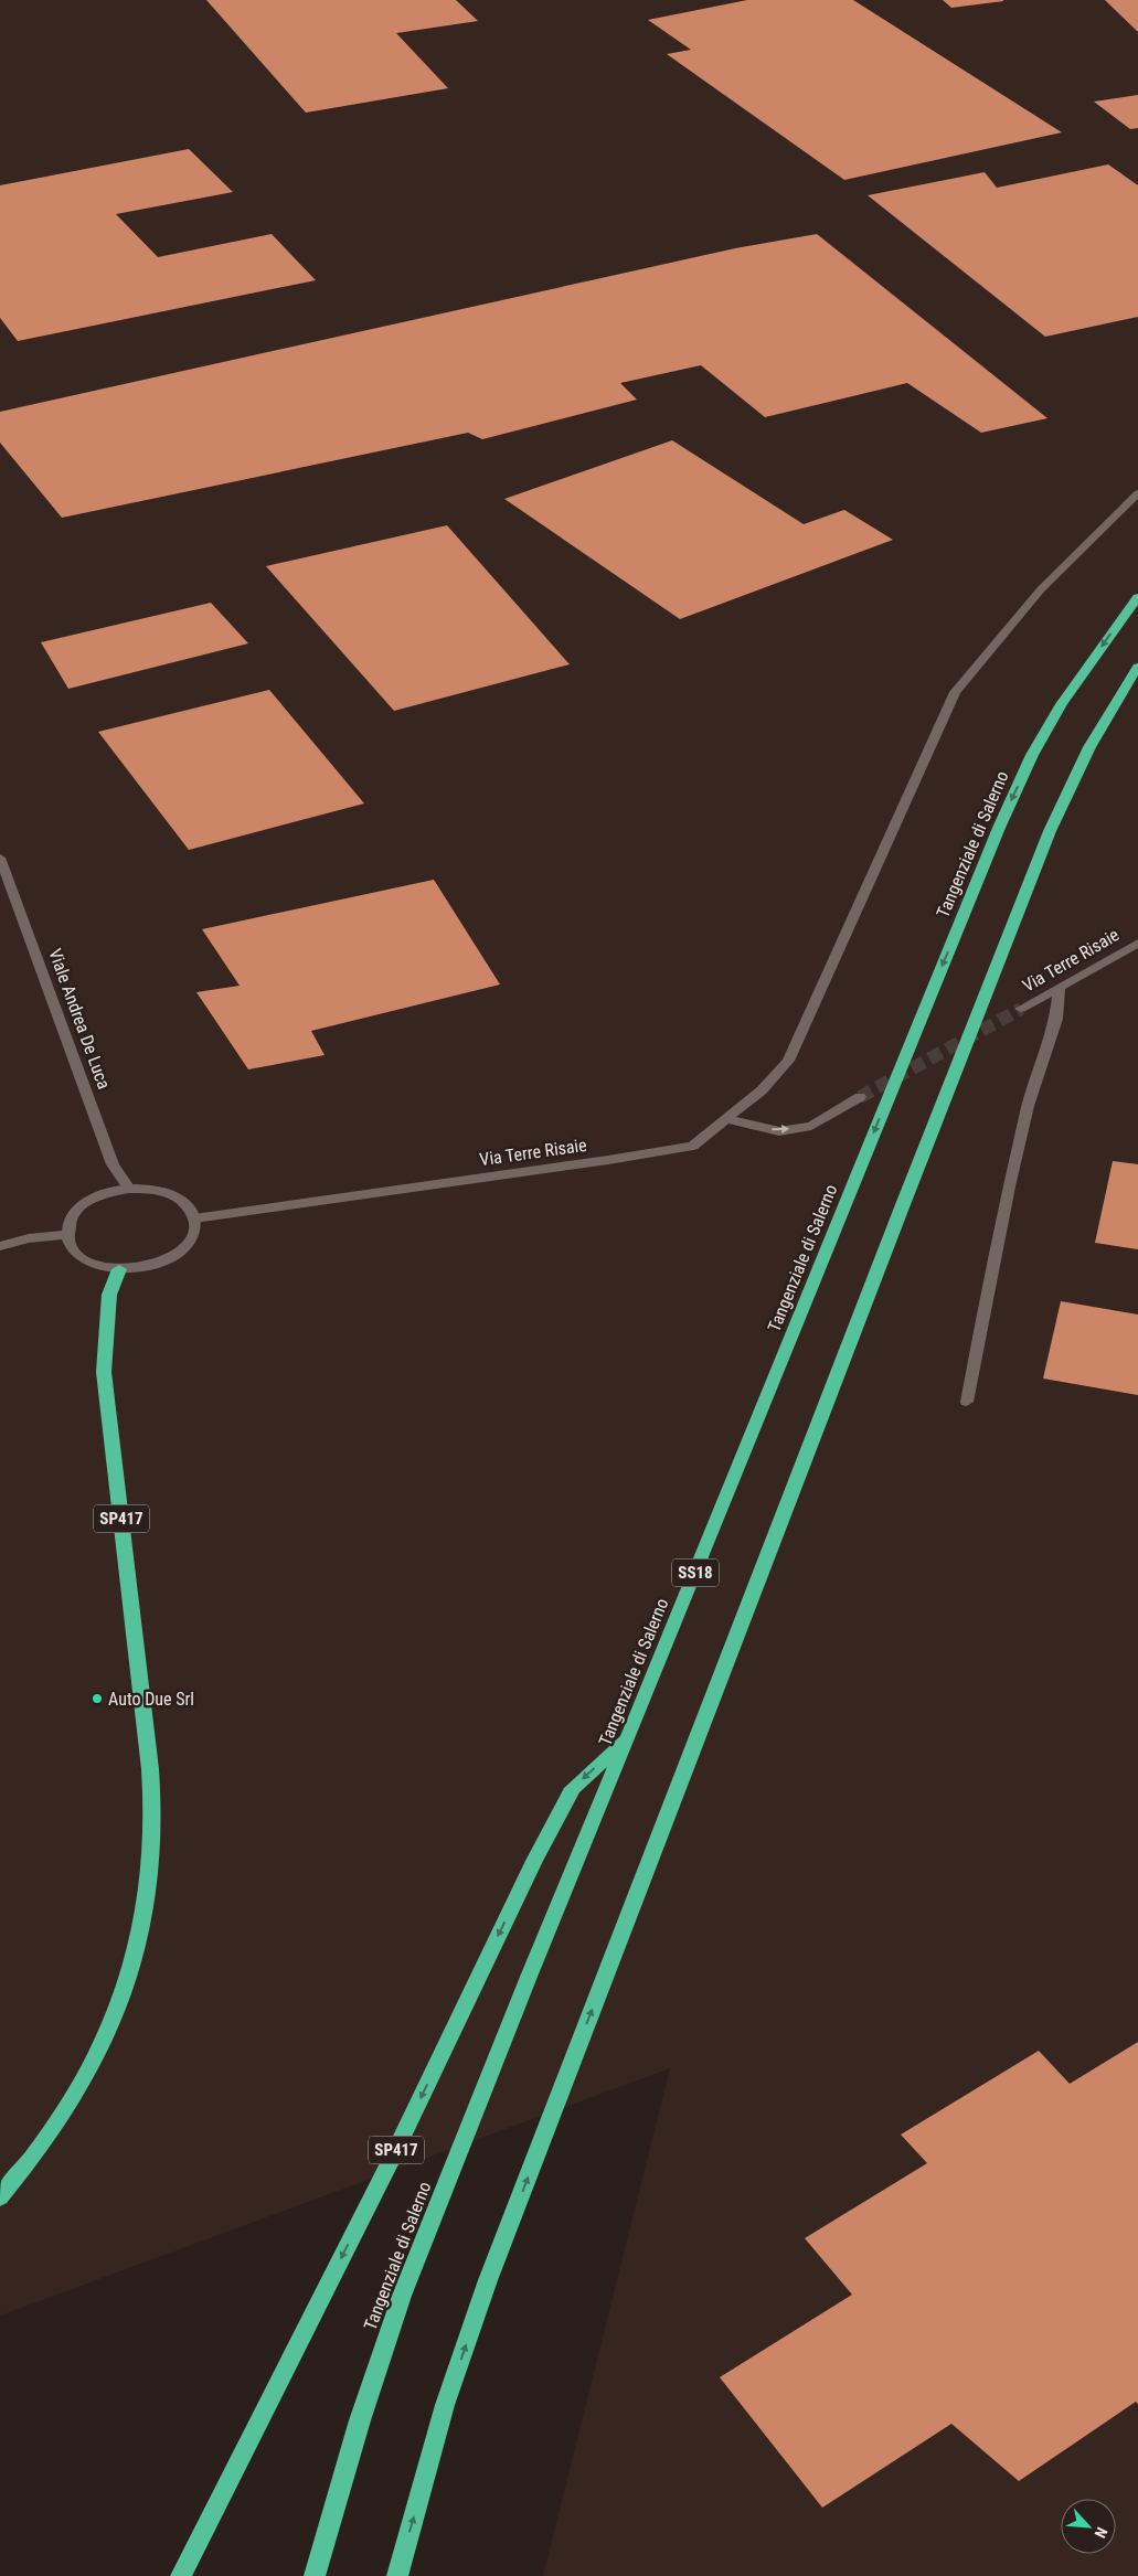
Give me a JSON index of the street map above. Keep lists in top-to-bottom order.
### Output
{
  "streets": {
    "highway": ["Tangenziale di Salerno", "SP417", "SS18"],
    "street": ["Via Terre Risaie", "Viale Andrea De Luca"]
  },
  "crossings": [
    ["Tangenziale di Salerno", "SP417"],
    ["Via Terre Risaie", "Viale Andrea De Luca"],
    ["Via Terre Risaie", "SP417"],
    ["Viale Andrea De Luca", "SP417"]
  ],
  "places": ["Auto Due Srl"],
  "north": "bottom right"
}
